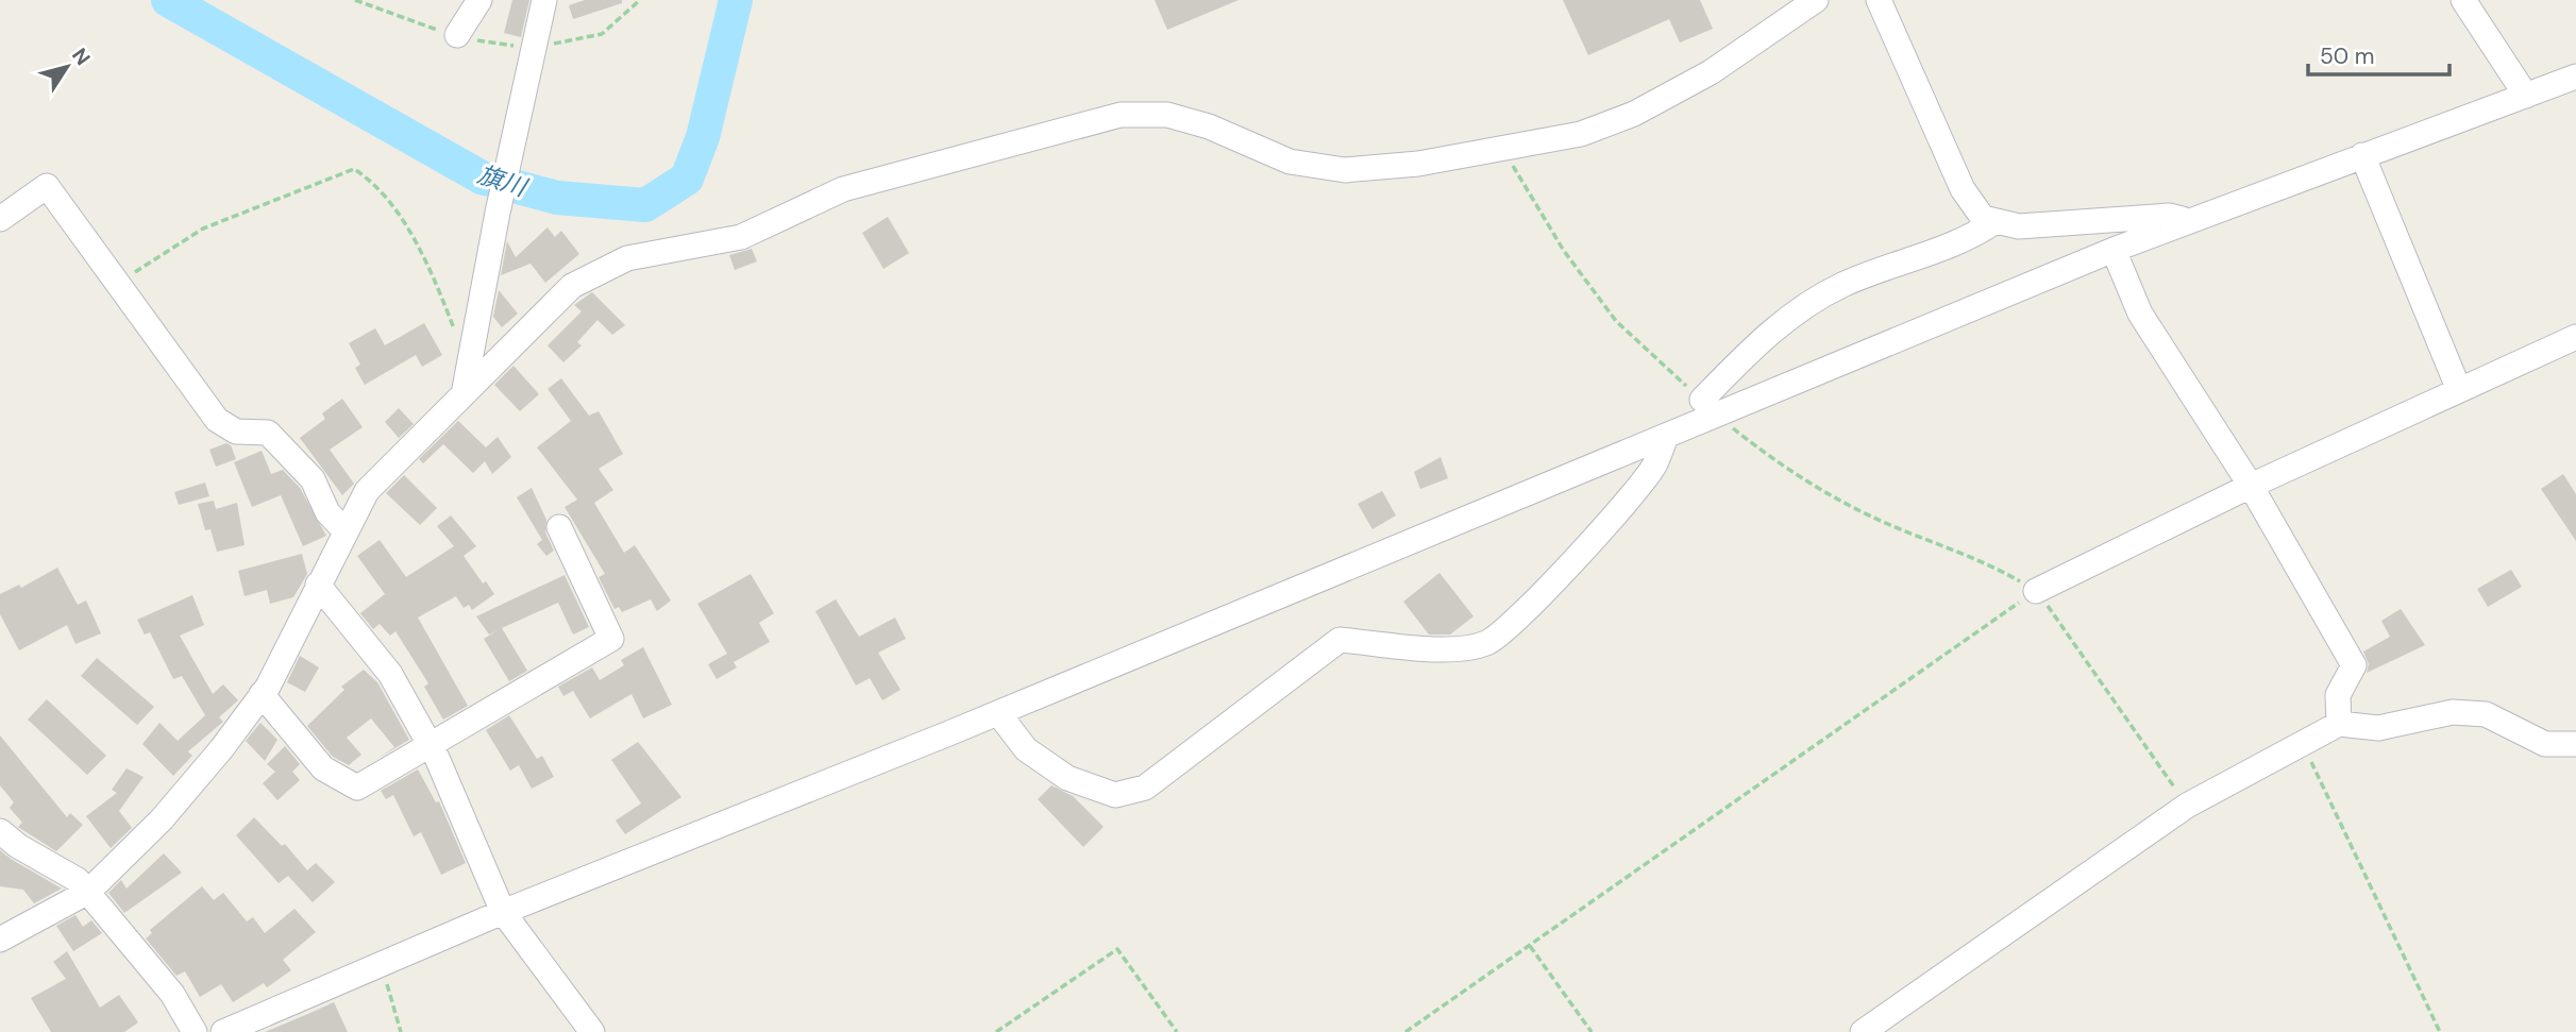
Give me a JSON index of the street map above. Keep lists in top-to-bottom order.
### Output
{
  "water": ["旗川"],
  "scale_bar": "50 m",
  "north": "top right"
}
